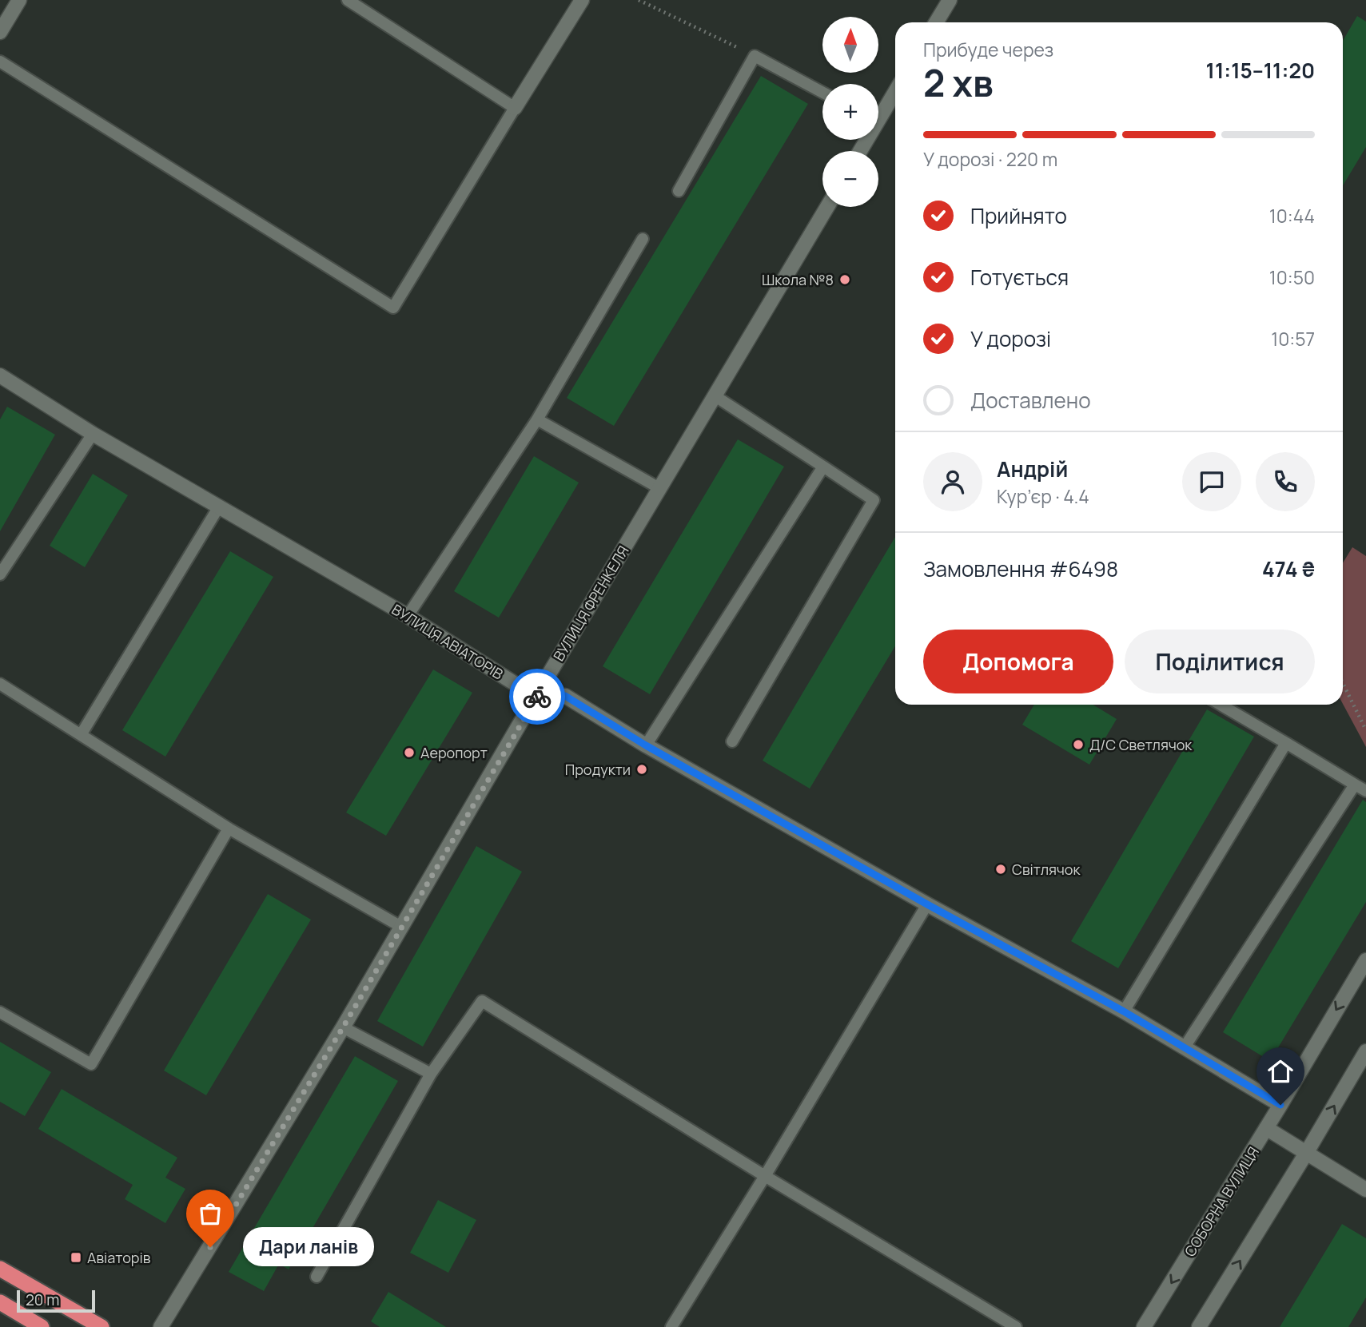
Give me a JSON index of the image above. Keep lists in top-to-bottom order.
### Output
{
  "streets": {
    "street": ["ВУЛИЦЯ ФРЕНКЕЛЯ", "ВУЛИЦЯ АВІАТОРІВ", "СОБОРНА ВУЛИЦЯ"]
  },
  "crossings": [
    ["ВУЛИЦЯ ФРЕНКЕЛЯ", "ВУЛИЦЯ АВІАТОРІВ"]
  ],
  "places": {
    "other": [
      "Школа №8",
      "Д/С Светлячок",
      "Аеропорт",
      "Продукти",
      "Світлячок",
      "Дари ланів"
    ],
    "transit": ["Авіаторів"]
  },
  "scale_bar": "20 m",
  "north": "top",
  "page": {
    "map_buttons": ["+", "−"],
    "heading": ["2 хв", "Прибуде через", "11:15–11:20"],
    "panel": [
      "Андрій",
      "Кур’єр · 4.4",
      "Замовлення #6498",
      "474 ₴"
    ],
    "bar": "У дорозі · 220 m",
    "list": [
      ["Прийнято", "10:44"],
      ["Готується", "10:50"],
      ["У дорозі", "10:57"],
      "Доставлено"
    ],
    "buttons": ["Допомога", "Поділитися"],
    "bubble": "Дари ланів",
    "scale": "20 m"
  }
}
